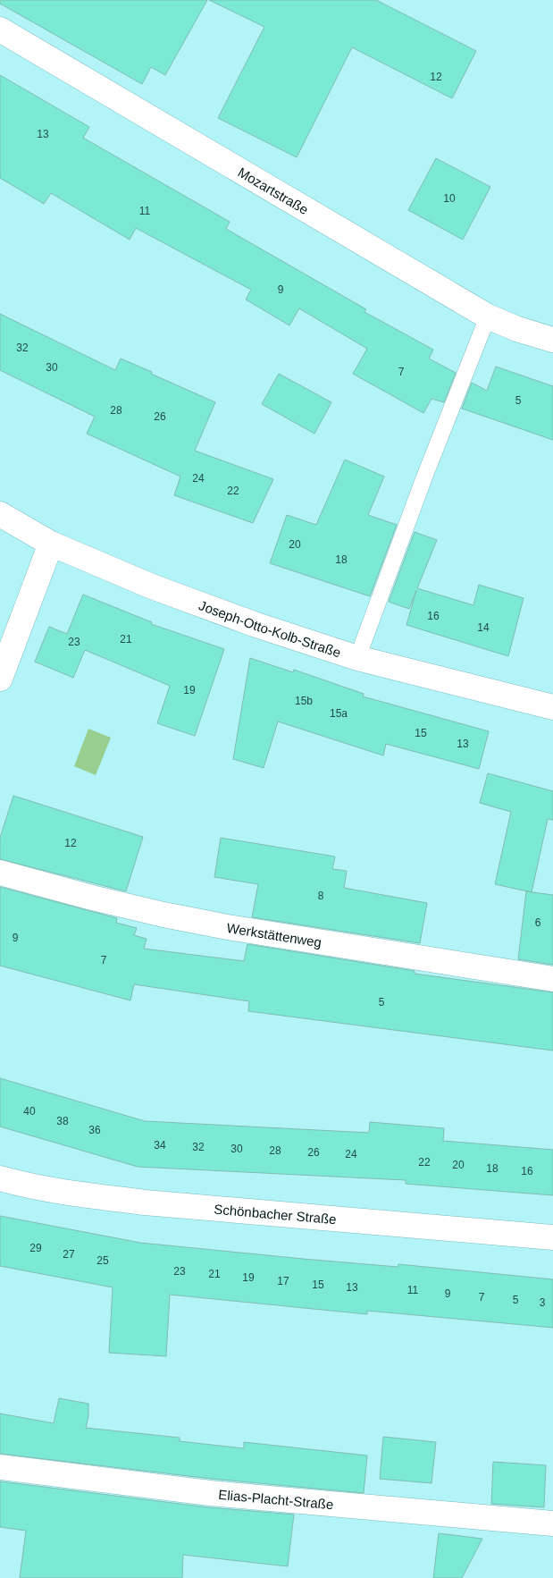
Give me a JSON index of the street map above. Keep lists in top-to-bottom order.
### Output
{
  "streets": {
    "street": [
      "Mozartstraße",
      "Joseph-Otto-Kolb-Straße",
      "Werkstättenweg",
      "Schönbacher Straße",
      "Elias-Placht-Straße"
    ]
  },
  "house_numbers": [
    "12",
    "13",
    "10",
    "11",
    "9",
    "32",
    "30",
    "7",
    "5",
    "28",
    "26",
    "24",
    "22",
    "20",
    "18",
    "16",
    "14",
    "21",
    "23",
    "19",
    "15b",
    "15a",
    "15",
    "13",
    "12",
    "8",
    "6",
    "9",
    "7",
    "5",
    "40",
    "38",
    "36",
    "34",
    "32",
    "30",
    "28",
    "26",
    "24",
    "22",
    "20",
    "18",
    "16",
    "29",
    "27",
    "25",
    "23",
    "21",
    "19",
    "17",
    "15",
    "13",
    "11",
    "9",
    "7",
    "5",
    "3"
  ]
}
